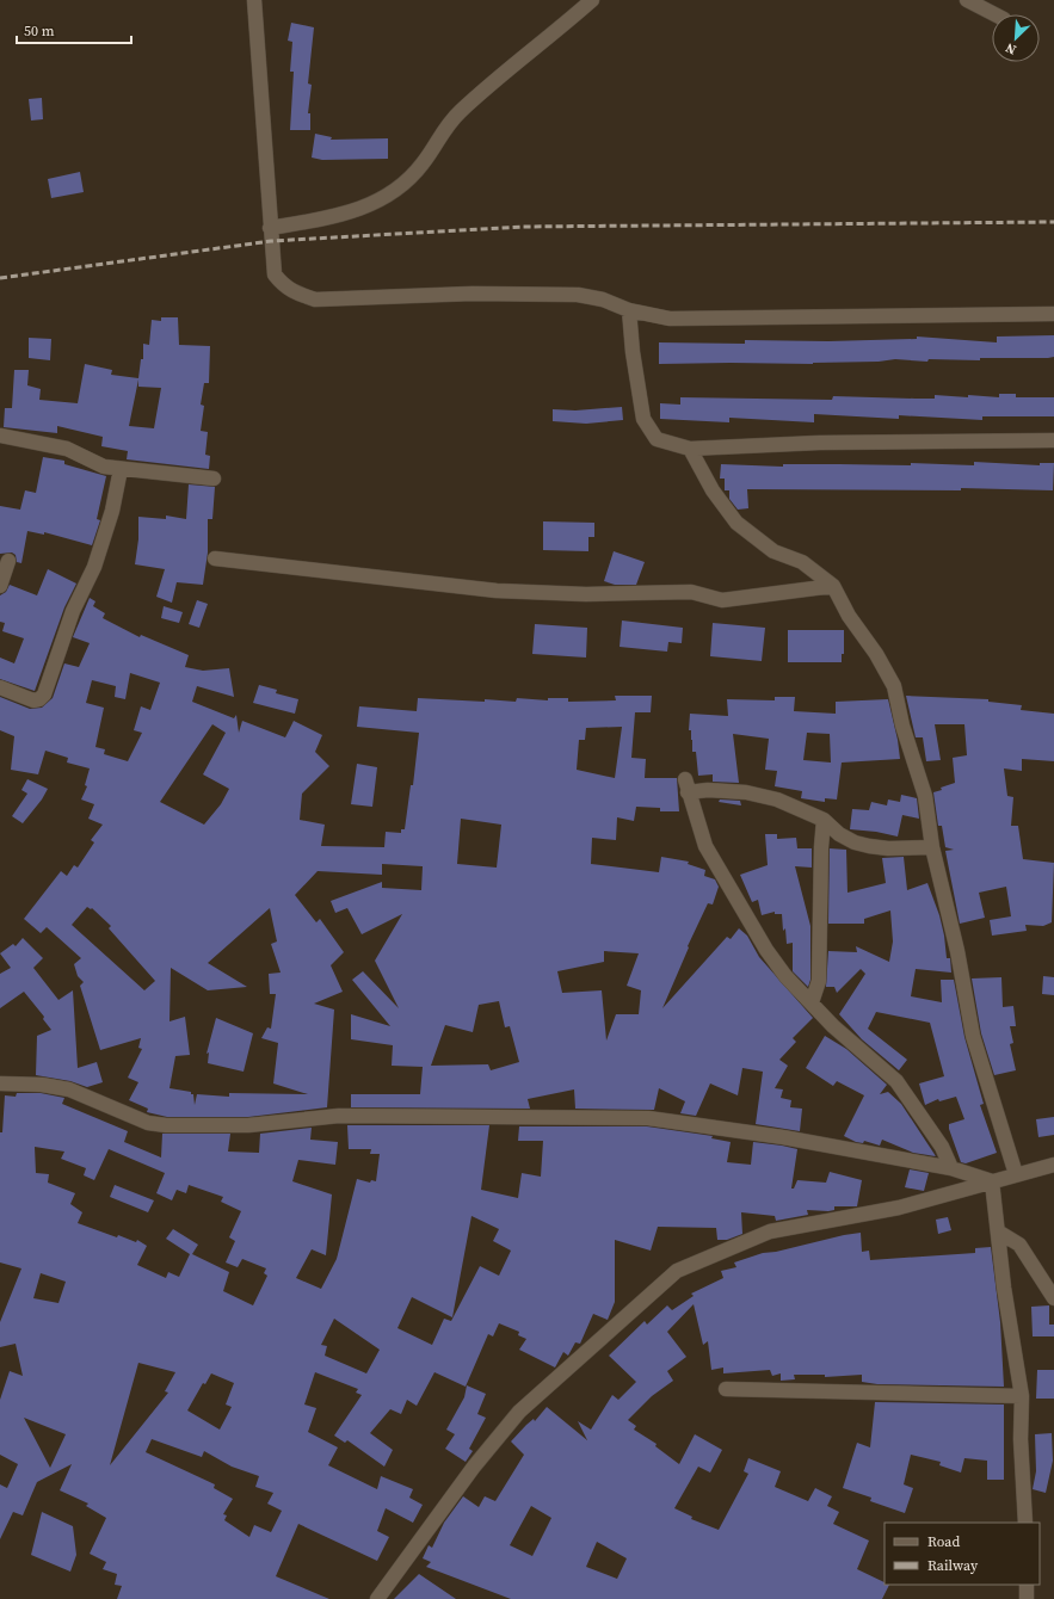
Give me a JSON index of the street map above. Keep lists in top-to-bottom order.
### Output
{
  "legend": ["Road", "Railway"],
  "scale_bar": "50 m",
  "north": "bottom left"
}
